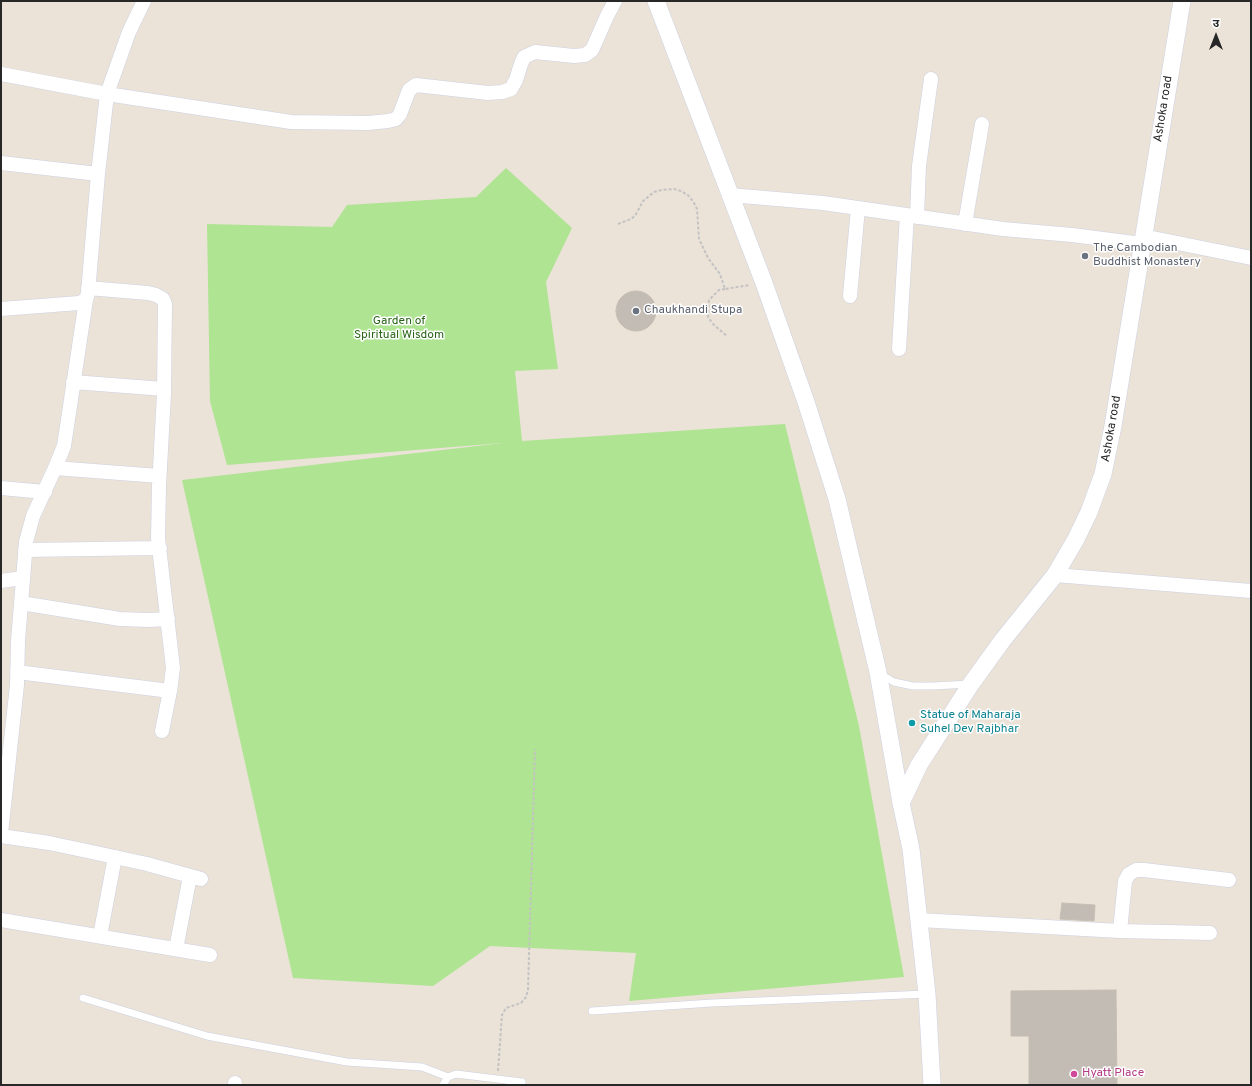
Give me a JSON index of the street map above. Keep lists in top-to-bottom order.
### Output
{
  "streets": {
    "street": ["Ashoka road"]
  },
  "parks": ["Garden of Spiritual Wisdom"],
  "places": [
    "The Cambodian Buddhist Monastery",
    "Chaukhandi Stupa",
    "Statue of Maharaja Suhel Dev Rajbhar",
    "Hyatt Place"
  ],
  "north": "top"
}
